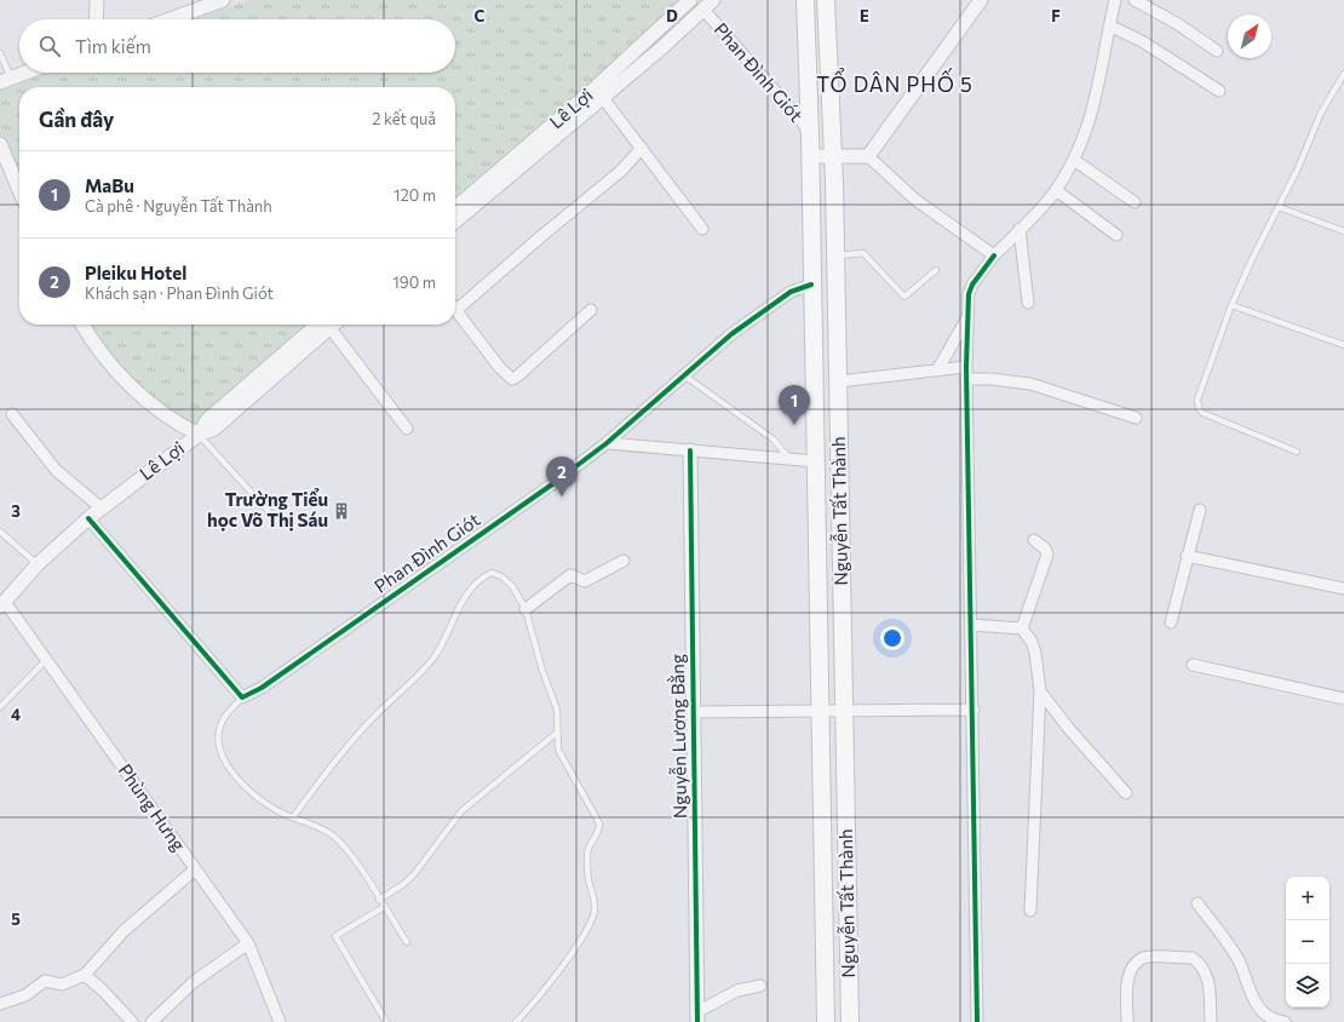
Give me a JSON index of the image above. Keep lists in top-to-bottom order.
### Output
{
  "streets": {
    "main road": ["Nguyễn Tất Thành"],
    "street": [
      "Phan Đình Giót",
      "Lê Lợi",
      "Nguyễn Lương Bằng",
      "Phùng Hưng"
    ]
  },
  "crossings": [
    ["Phan Đình Giót", "Nguyễn Tất Thành"],
    ["Lê Lợi", "Phùng Hưng"]
  ],
  "districts": ["TỔ DÂN PHỐ 5"],
  "places": {
    "building": ["Trường Tiểu học Võ Thị Sáu"]
  },
  "north": "top right",
  "page": {
    "search": "Tìm kiếm",
    "heading": ["Gần đây", "2 kết quả"],
    "list": [
      {
        "mark": "1",
        "name": "MaBu",
        "note": "Cà phê · Nguyễn Tất Thành",
        "value": "120 m"
      },
      {
        "mark": "2",
        "name": "Pleiku Hotel",
        "note": "Khách sạn · Phan Đình Giót",
        "value": "190 m"
      }
    ],
    "pins": ["1", "2"],
    "map_buttons": ["+", "−"]
  },
  "grid": {
    "columns": [
      "C",
      "D",
      "E",
      "F"
    ],
    "rows": ["3", "4", "5"]
  }
}
